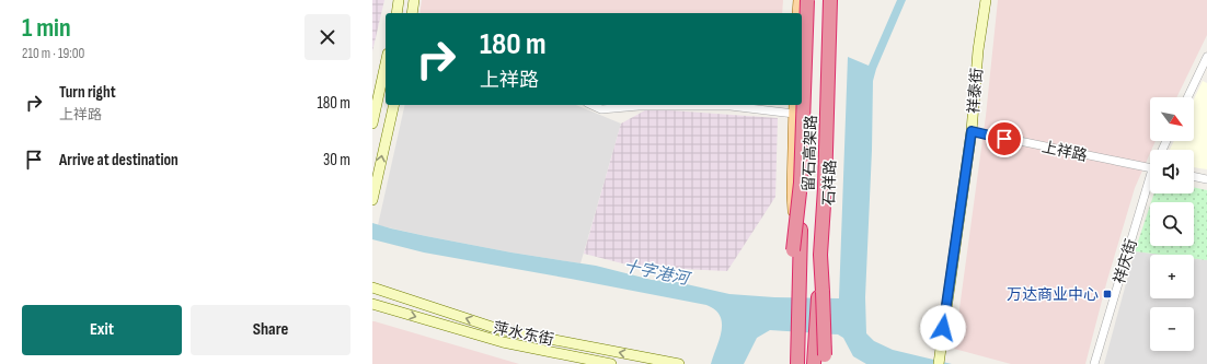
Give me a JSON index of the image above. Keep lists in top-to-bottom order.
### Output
{
  "streets": {
    "highway": ["留石高架路"],
    "main road": ["石祥路"],
    "street": [
      "祥泰街",
      "上祥路",
      "祥庆街",
      "萍水东街"
    ]
  },
  "crossings": [
    ["祥泰街", "上祥路"]
  ],
  "water": ["十字港河"],
  "places": {
    "transit": ["万达商业中心"]
  },
  "north": "bottom right",
  "page": {
    "heading": ["1 min", "210 m · 19:00"],
    "turn": ["180 m", "上祥路"],
    "list": [
      {
        "name": "Turn right",
        "note": "上祥路",
        "value": "180 m"
      },
      {
        "name": "Arrive at destination",
        "value": "30 m"
      }
    ],
    "map_buttons": ["+", "−"],
    "buttons": ["Exit", "Share"]
  }
}
